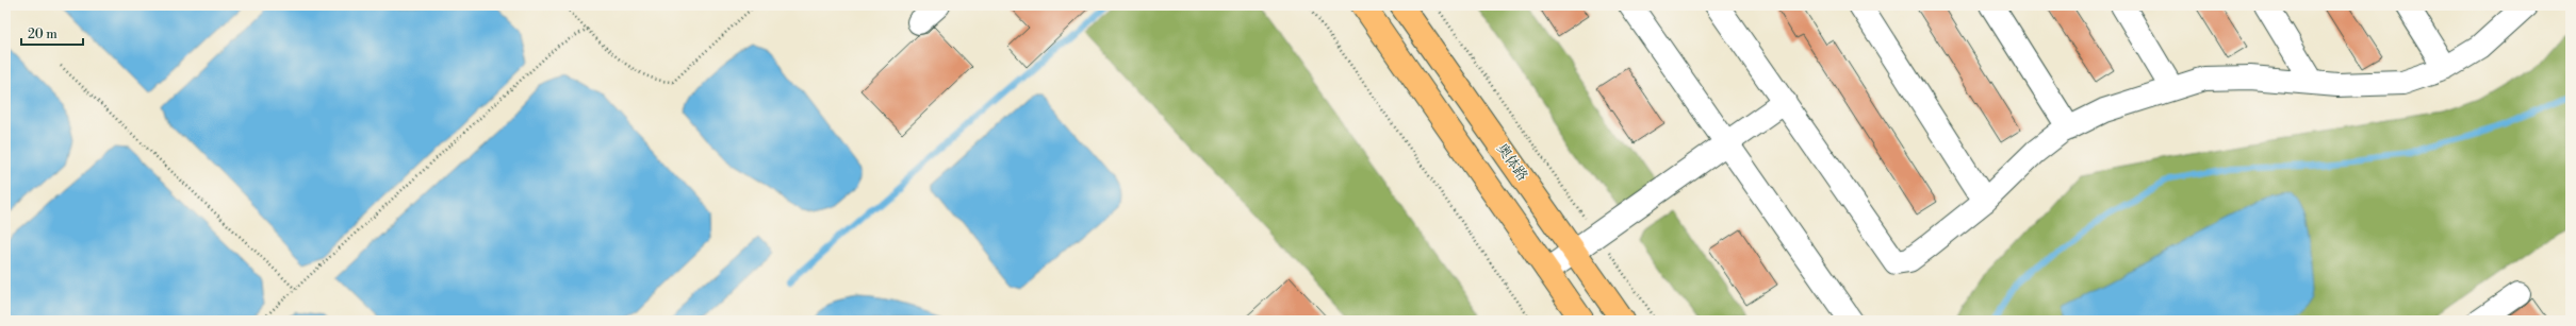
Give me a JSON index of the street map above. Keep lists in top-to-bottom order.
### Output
{
  "streets": {
    "main road": ["奥体路"]
  },
  "scale_bar": "20 m"
}
